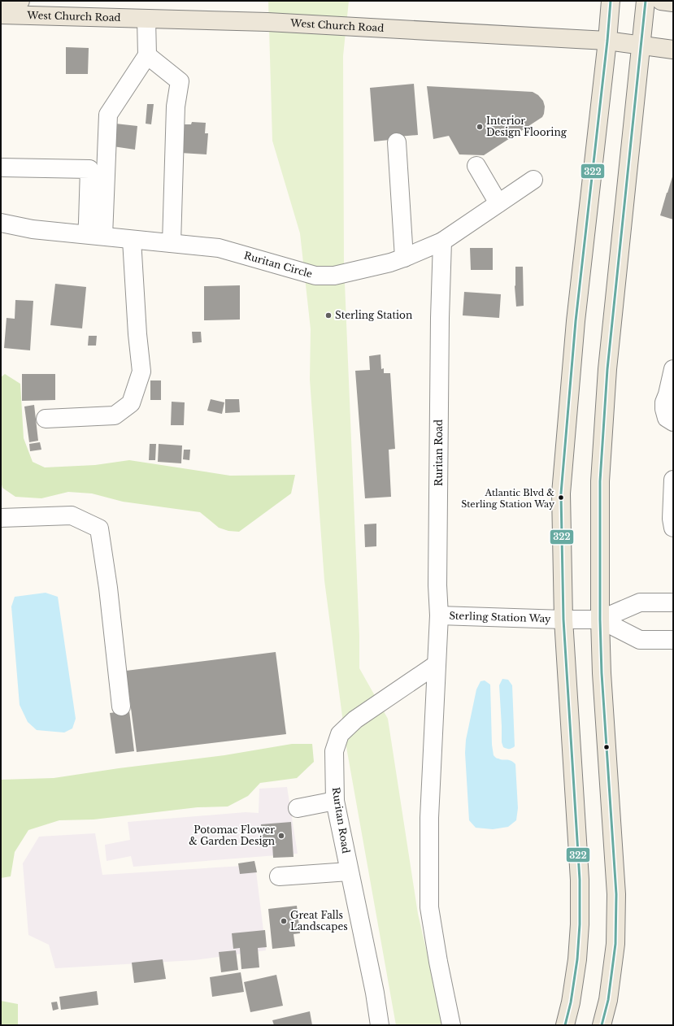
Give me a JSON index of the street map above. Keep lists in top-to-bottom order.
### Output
{
  "streets": {
    "main road": ["West Church Road"],
    "street": ["Ruritan Circle", "Ruritan Road", "Sterling Station Way"]
  },
  "crossings": [
    ["Ruritan Circle", "Ruritan Road"],
    ["Ruritan Road", "Sterling Station Way"]
  ],
  "places": [
    "Interior Design Flooring",
    "Sterling Station",
    "Atlantic Blvd & Sterling Station Way",
    "Potomac Flower & Garden Design",
    "Great Falls Landscapes"
  ],
  "lines": ["transit line 322"]
}
